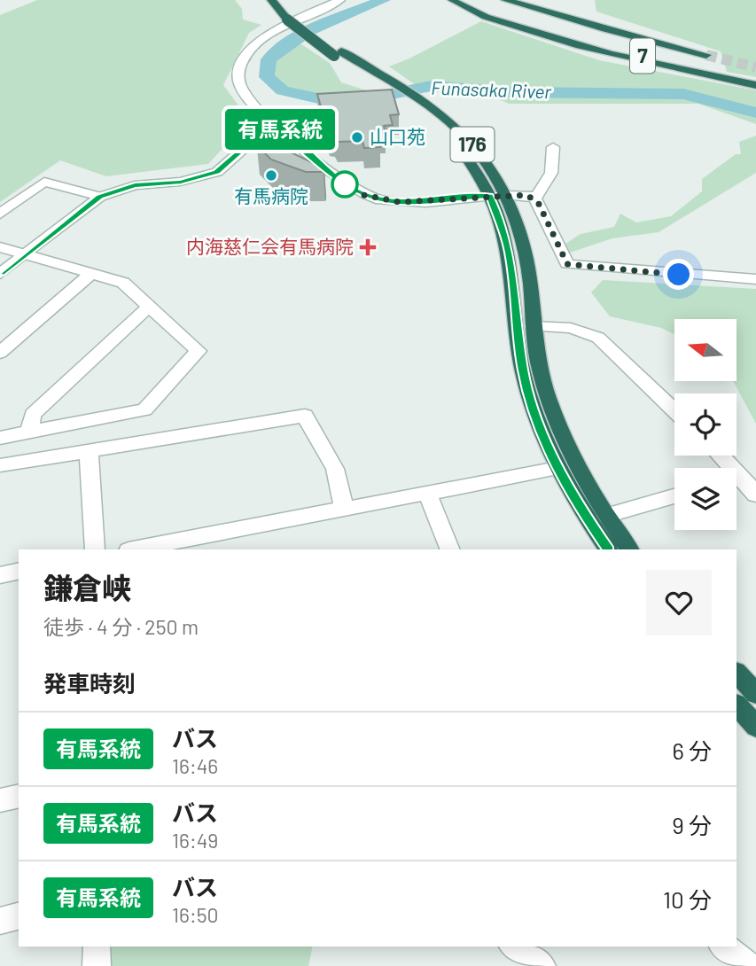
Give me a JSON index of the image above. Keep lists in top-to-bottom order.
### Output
{
  "streets": {
    "highway": ["7", "176"]
  },
  "water": ["Funasaka River"],
  "places": {
    "other": ["山口苑", "有馬病院"],
    "health": ["内海慈仁会有馬病院"]
  },
  "lines": ["bus line 有馬系統"],
  "north": "left",
  "page": {
    "on_map": "有馬系統",
    "heading": [
      ["鎌倉峡", "徒歩 · 4 分 · 250 m"],
      "発車時刻"
    ],
    "list": [
      {
        "mark": "有馬系統",
        "name": "バス",
        "note": "16:46",
        "value": "6 分"
      },
      {
        "mark": "有馬系統",
        "name": "バス",
        "note": "16:49",
        "value": "9 分"
      },
      {
        "mark": "有馬系統",
        "name": "バス",
        "note": "16:50",
        "value": "10 分"
      }
    ]
  }
}
